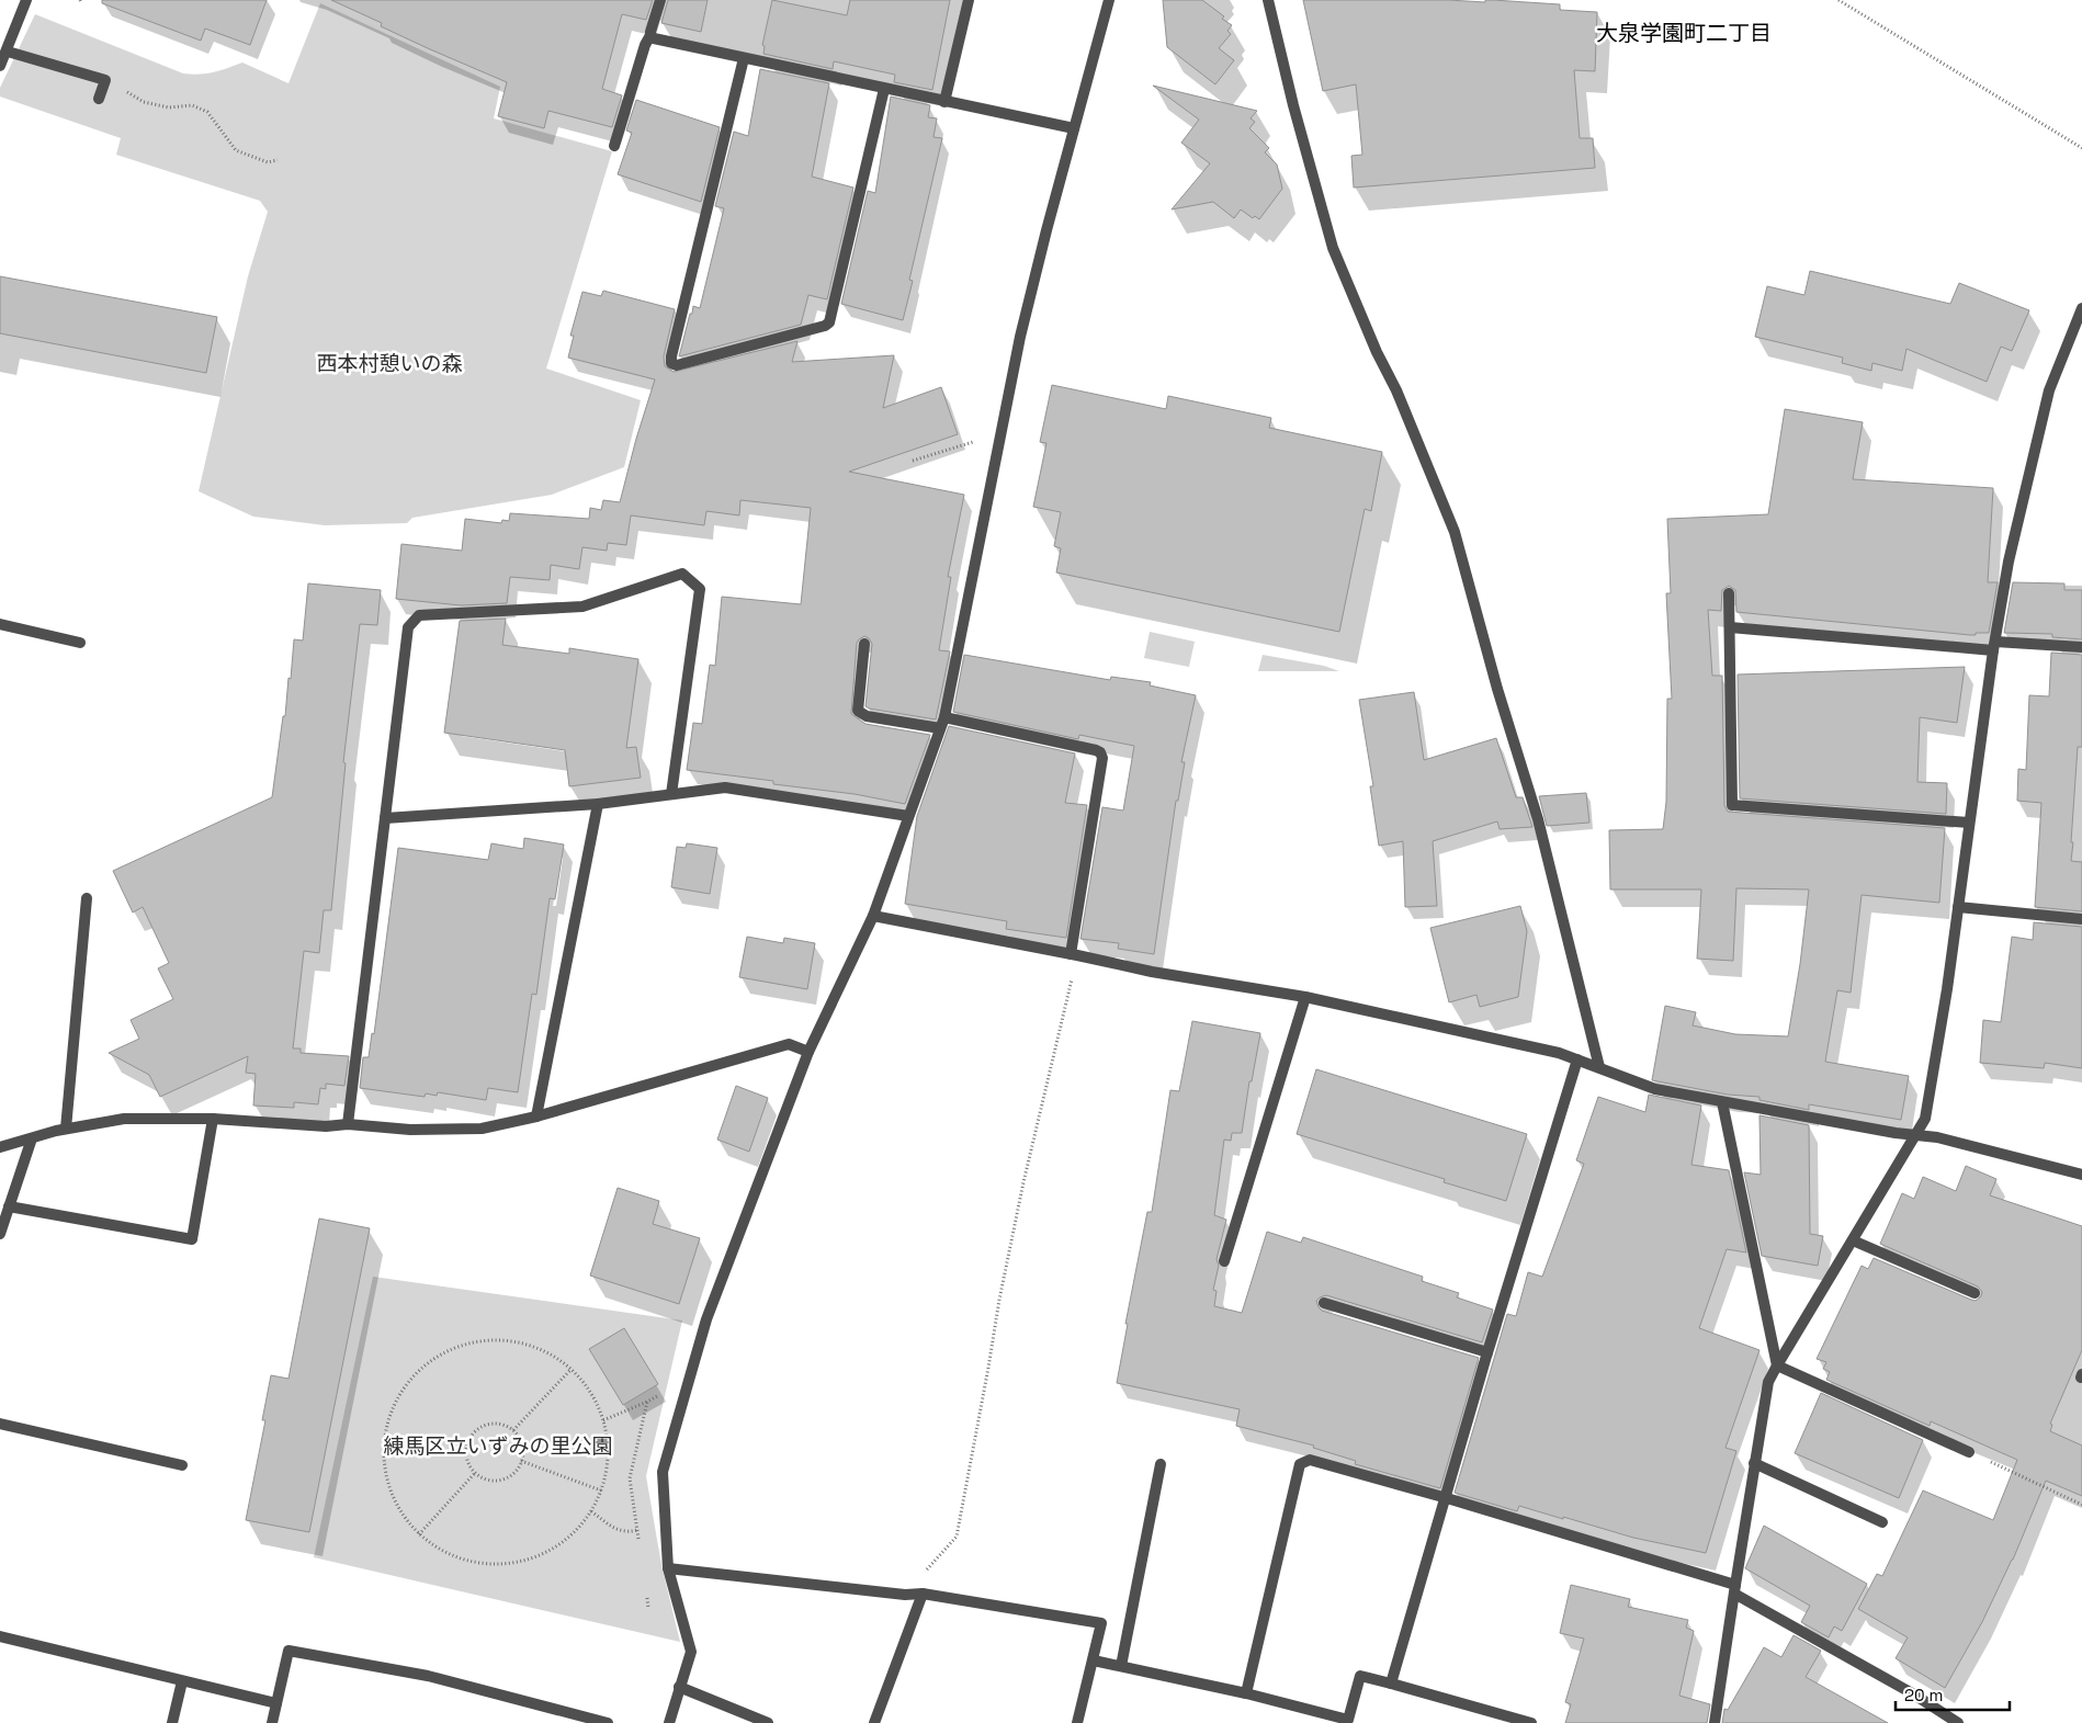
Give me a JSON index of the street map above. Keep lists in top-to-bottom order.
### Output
{
  "districts": ["大泉学園町二丁目"],
  "parks": ["西本村憩いの森", "練馬区立いずみの里公園"],
  "scale_bar": "20 m"
}
